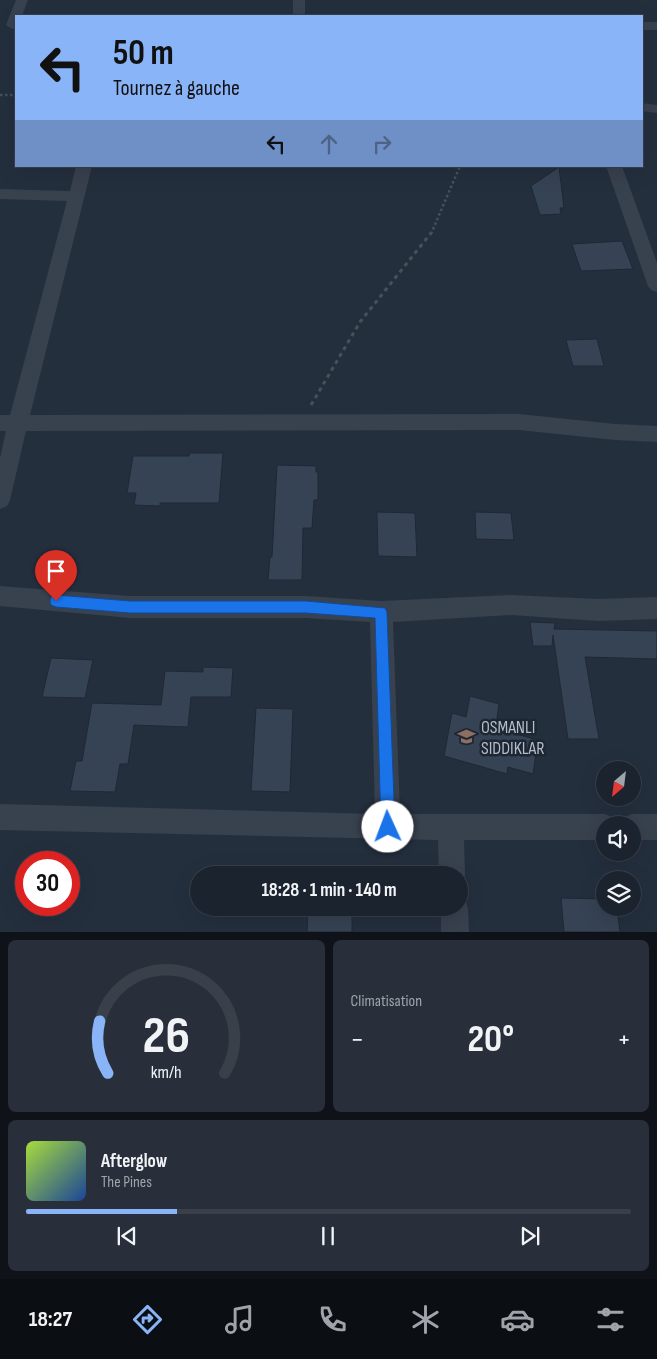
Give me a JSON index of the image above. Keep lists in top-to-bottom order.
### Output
{
  "places": {
    "school or university": ["OSMANLI SIDDIKLAR"]
  },
  "north": "bottom left",
  "page": {
    "turn": ["50 m", "Tournez à gauche"],
    "limit": "30",
    "trip": "18:28 · 1 min · 140 m",
    "tile": "Climatisation",
    "heat": ["−", "20°", "+"],
    "song": ["Afterglow", "The Pines"],
    "tabs": "18:27",
    "gauge": ["26", "km/h"]
  }
}
